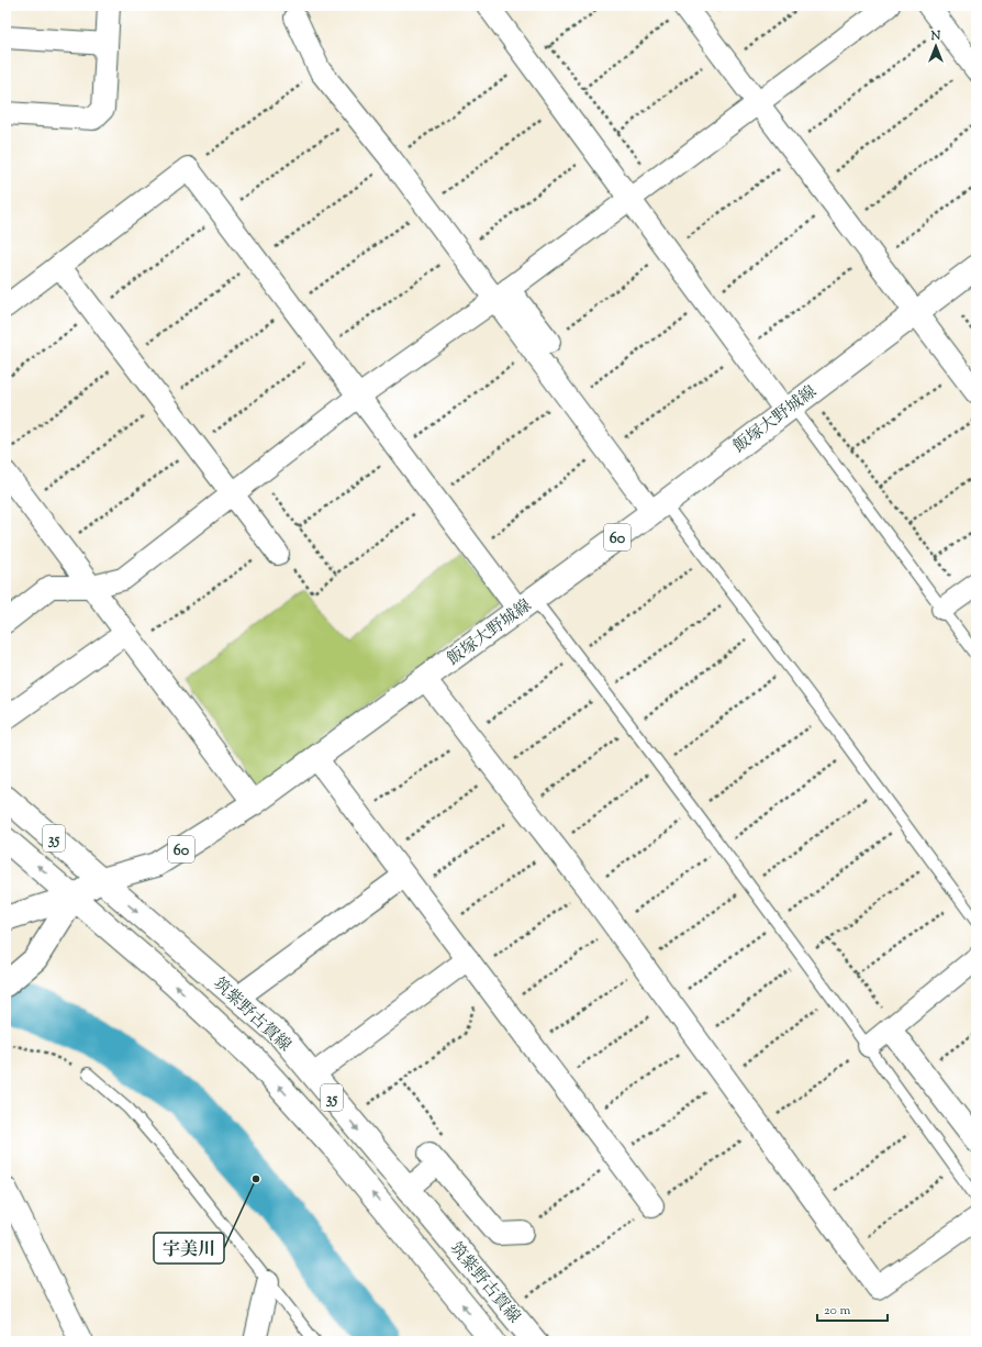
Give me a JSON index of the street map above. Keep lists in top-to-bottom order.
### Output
{
  "streets": {
    "main road": [
      "飯塚大野城線",
      "60",
      "35",
      "筑紫野古賀線"
    ]
  },
  "crossings": [
    ["飯塚大野城線", "筑紫野古賀線"]
  ],
  "places": ["宇美川"],
  "scale_bar": "20 m",
  "north": "top"
}
